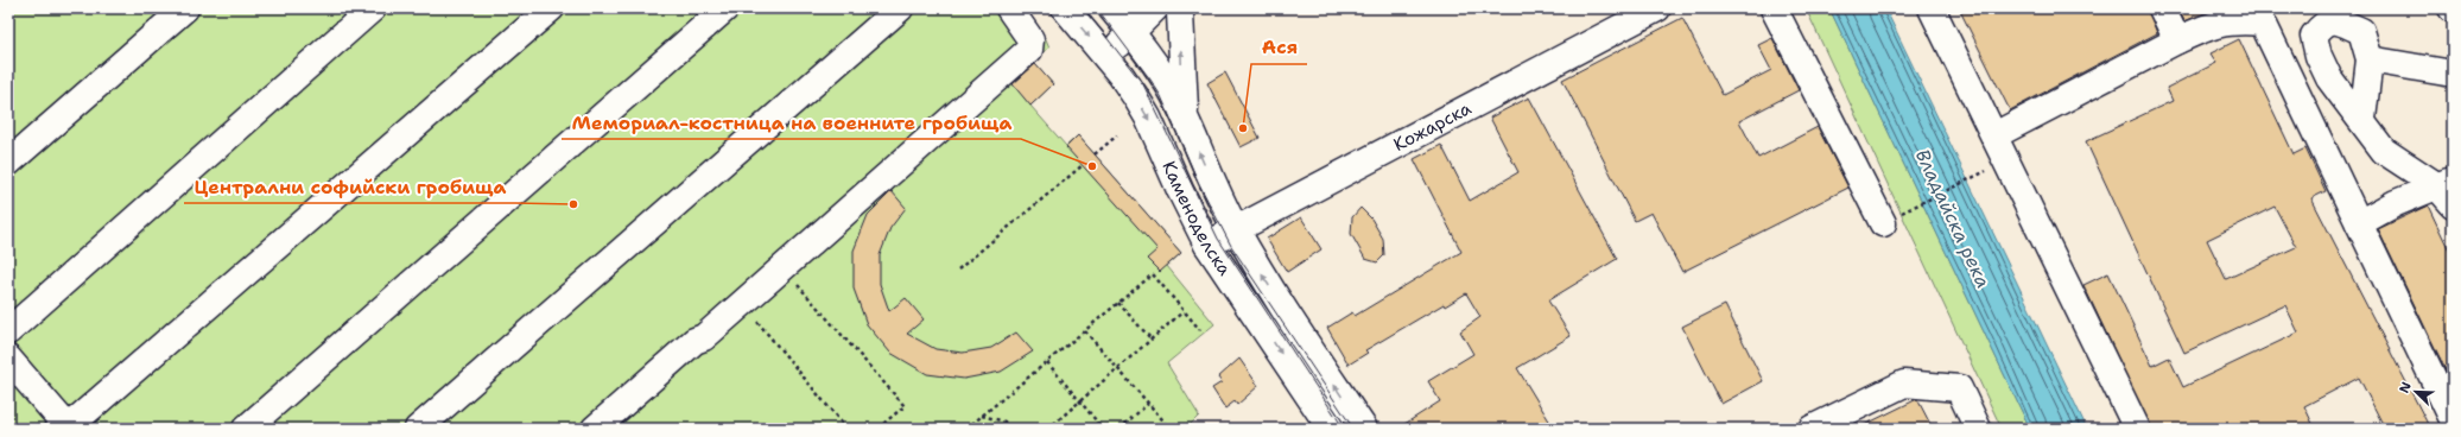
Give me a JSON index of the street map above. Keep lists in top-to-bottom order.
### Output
{
  "streets": {
    "street": ["Кожарска", "Каменоделска"]
  },
  "crossings": [
    ["Кожарска", "Каменоделска"]
  ],
  "water": ["Владайска река"],
  "places": ["Ася", "Мемориал-костница на военните гробища", "Централни софийски гробища"],
  "north": "top left"
}
